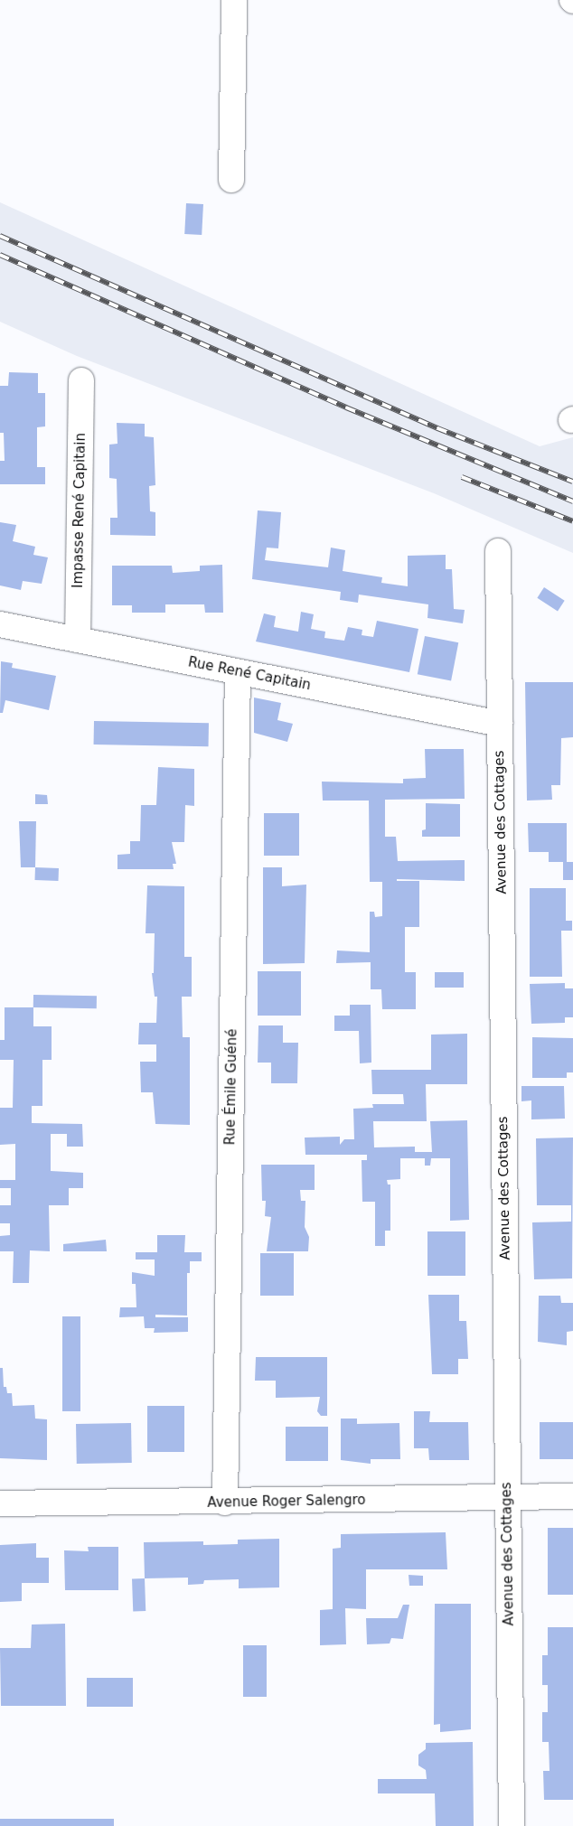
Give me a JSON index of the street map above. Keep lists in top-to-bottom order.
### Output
{
  "streets": {
    "street": [
      "Impasse René Capitain",
      "Rue René Capitain",
      "Avenue des Cottages",
      "Rue Émile Guéné",
      "Avenue Roger Salengro"
    ]
  },
  "crossings": [
    ["Impasse René Capitain", "Rue René Capitain"],
    ["Rue René Capitain", "Avenue des Cottages"],
    ["Rue René Capitain", "Rue Émile Guéné"],
    ["Avenue des Cottages", "Avenue Roger Salengro"],
    ["Rue Émile Guéné", "Avenue Roger Salengro"]
  ]
}
